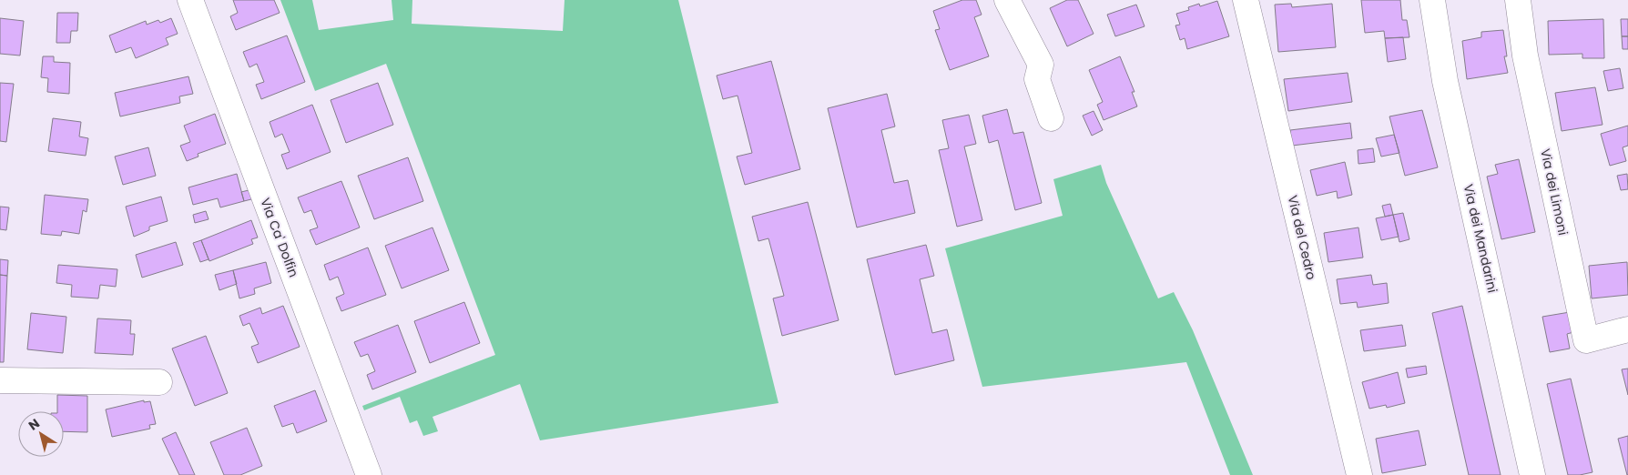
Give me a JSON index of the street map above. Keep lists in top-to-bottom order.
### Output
{
  "streets": {
    "street": [
      "Via dei Limoni",
      "Via Ca' Dolfin",
      "Via del Cedro",
      "Via dei Mandarini"
    ]
  },
  "north": "top left"
}
